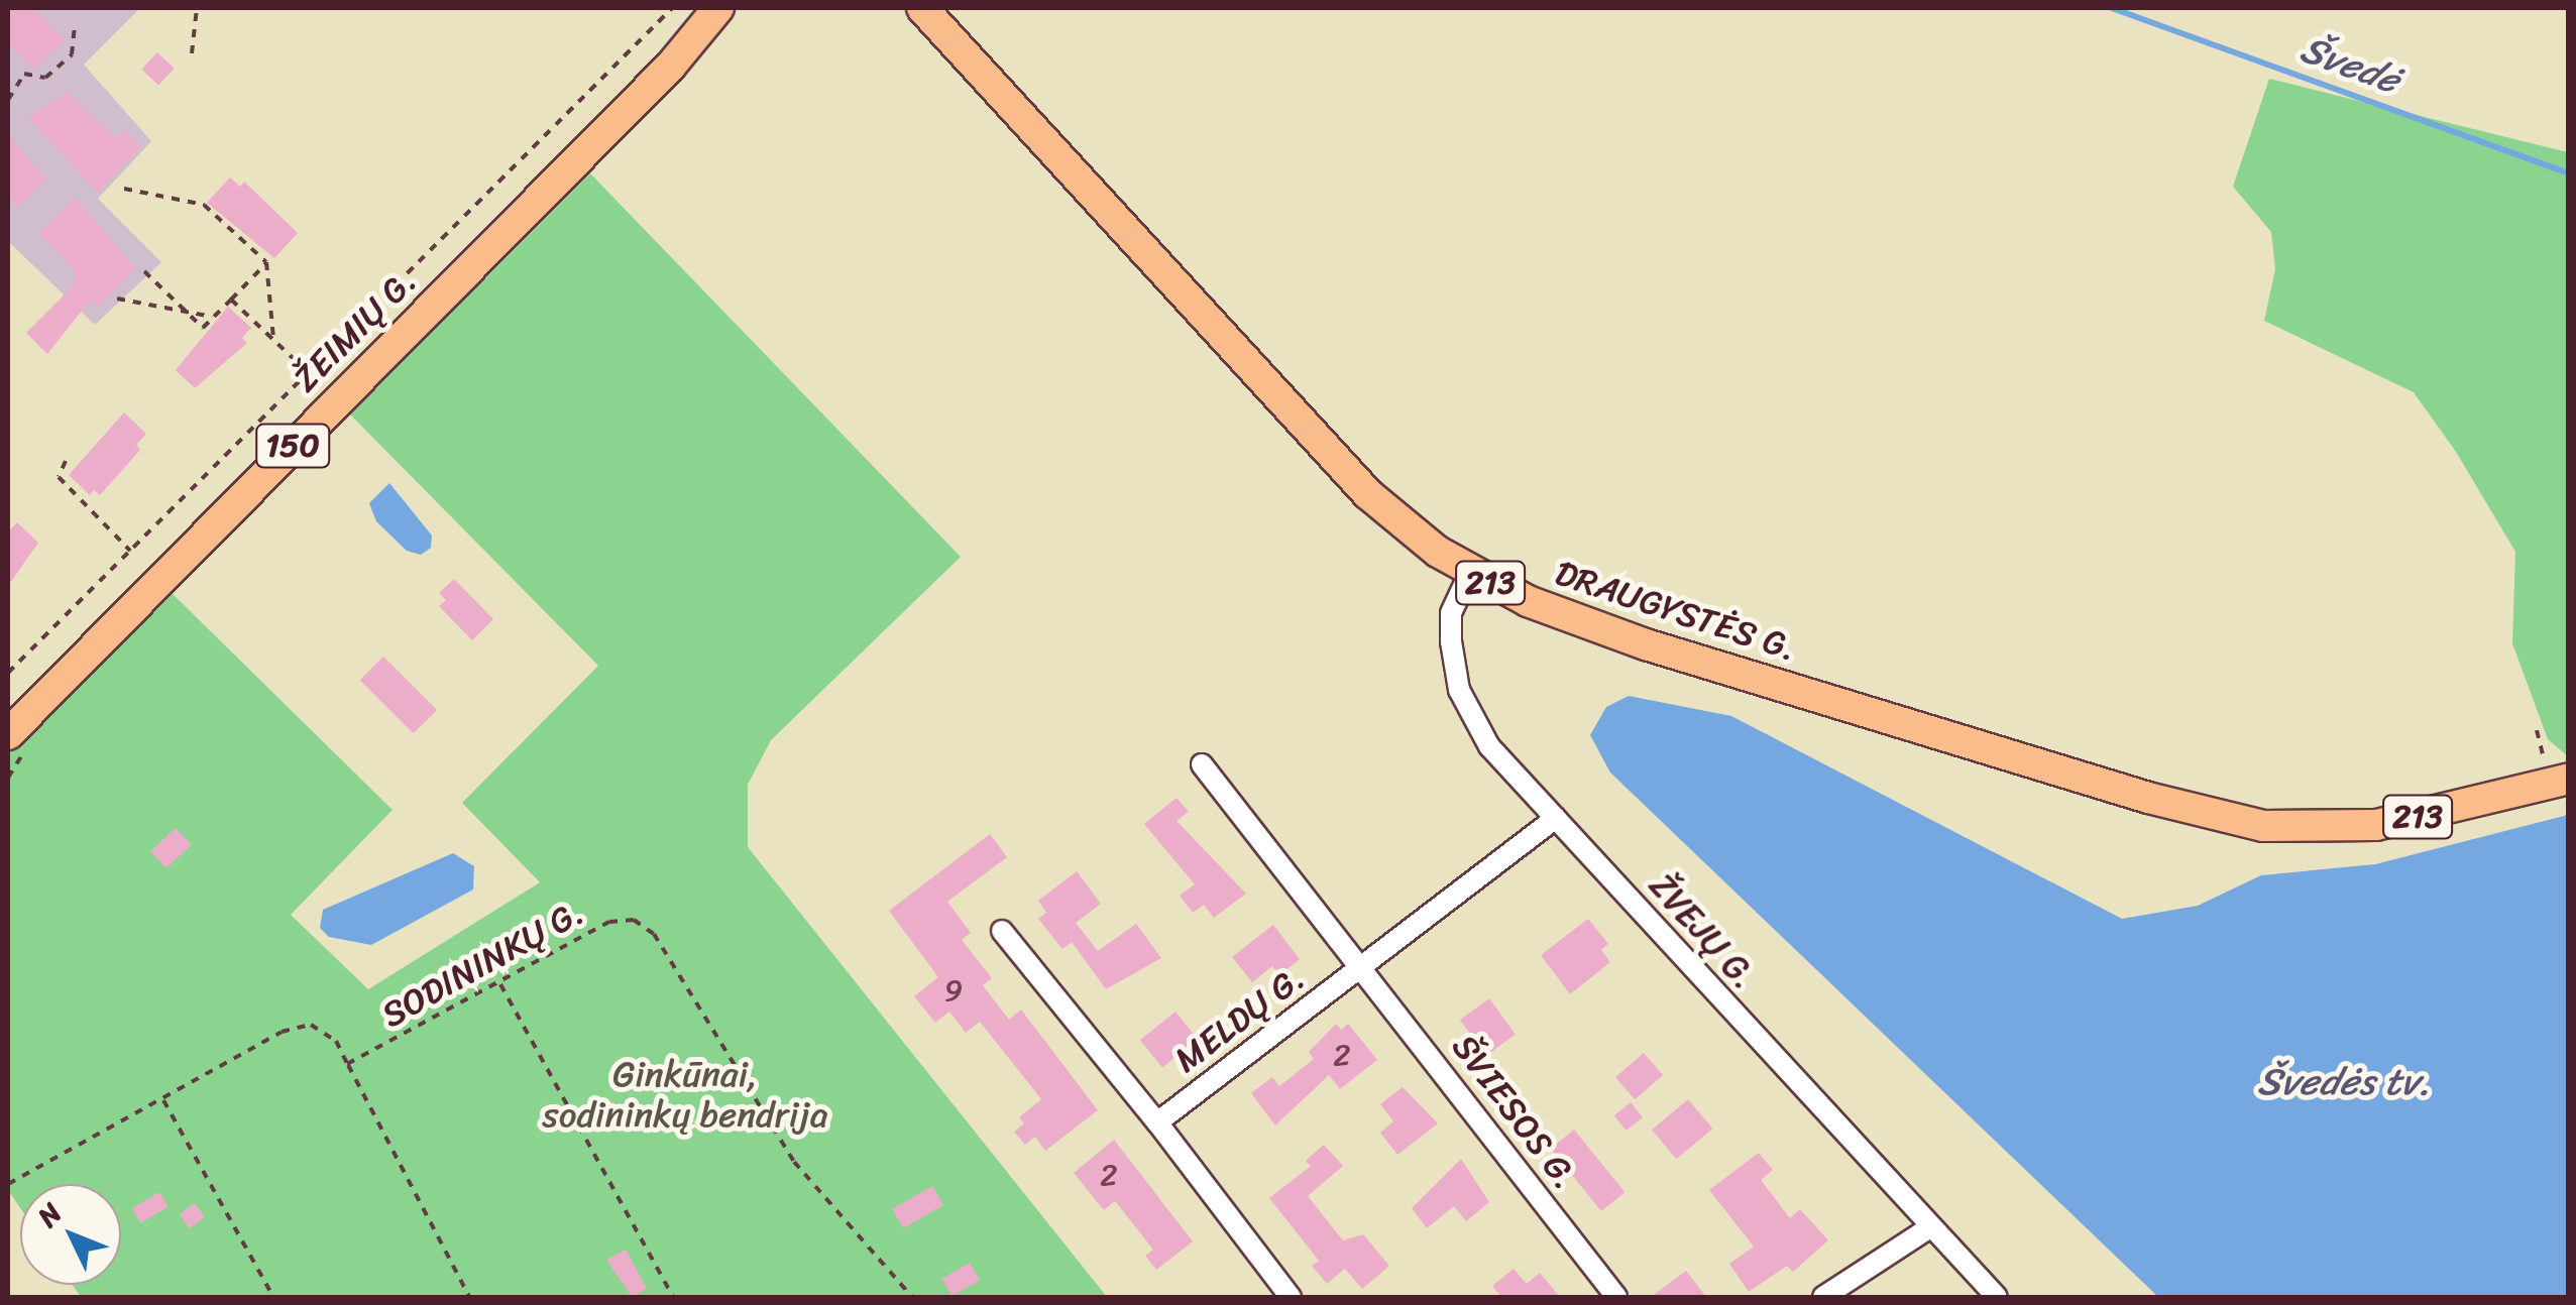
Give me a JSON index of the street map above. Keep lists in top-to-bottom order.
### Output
{
  "streets": {
    "main road": [
      "ŽEIMIŲ G.",
      "150",
      "213",
      "DRAUGYSTĖS G."
    ],
    "street": ["ŽVEJŲ G.", "MELDŲ G.", "ŠVIESOS G."],
    "path": ["SODININKŲ G."]
  },
  "crossings": [
    ["DRAUGYSTĖS G.", "ŽVEJŲ G."],
    ["ŽVEJŲ G.", "MELDŲ G."],
    ["MELDŲ G.", "ŠVIESOS G."]
  ],
  "water": ["Švedė", "Švedės tv."],
  "parks": ["Ginkūnai, sodininkų bendrija"],
  "house_numbers": ["9", "2", "2"],
  "north": "top left"
}
